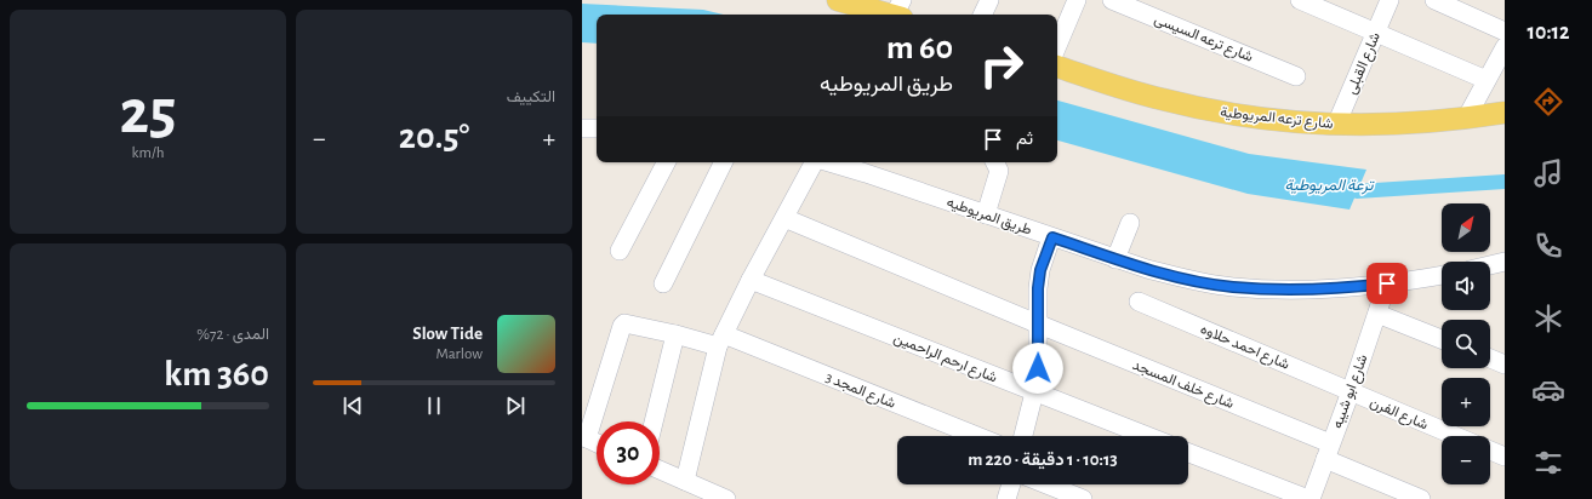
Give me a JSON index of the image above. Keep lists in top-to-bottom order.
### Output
{
  "streets": {
    "main road": ["شارع ترعه المريوطية"],
    "street": [
      "شارع ترعه السيسى",
      "شارع القبلى",
      "طريق المريوطيه",
      "شارع احمد حلاوه",
      "شارع ارحم الراحمين",
      "شارع خلف المسجد",
      "شارع المجد 3",
      "شارع ابو شيبه",
      "شارع الفرن"
    ]
  },
  "crossings": [
    ["شارع القبلى", "شارع ترعه المريوطية"],
    ["طريق المريوطيه", "شارع ابو شيبه"],
    ["شارع احمد حلاوه", "شارع ابو شيبه"],
    ["شارع احمد حلاوه", "شارع الفرن"],
    ["شارع خلف المسجد", "شارع ابو شيبه"],
    ["شارع ابو شيبه", "شارع الفرن"]
  ],
  "water": ["ترعة المريوطية"],
  "north": "top right",
  "page": {
    "tabs": "10:12",
    "tile": [
      "التكييف",
      ["25", "km/h"],
      ["المدى · 72%", "360 km"]
    ],
    "turn": ["60 m", "طريق المريوطيه"],
    "then": "ثم",
    "heat": ["−", "20.5°", "+"],
    "map_buttons": ["+", "−"],
    "song": ["Slow Tide", "Marlow"],
    "limit": "30",
    "trip": "10:13 · 1 دقيقة · 220 m"
  }
}
